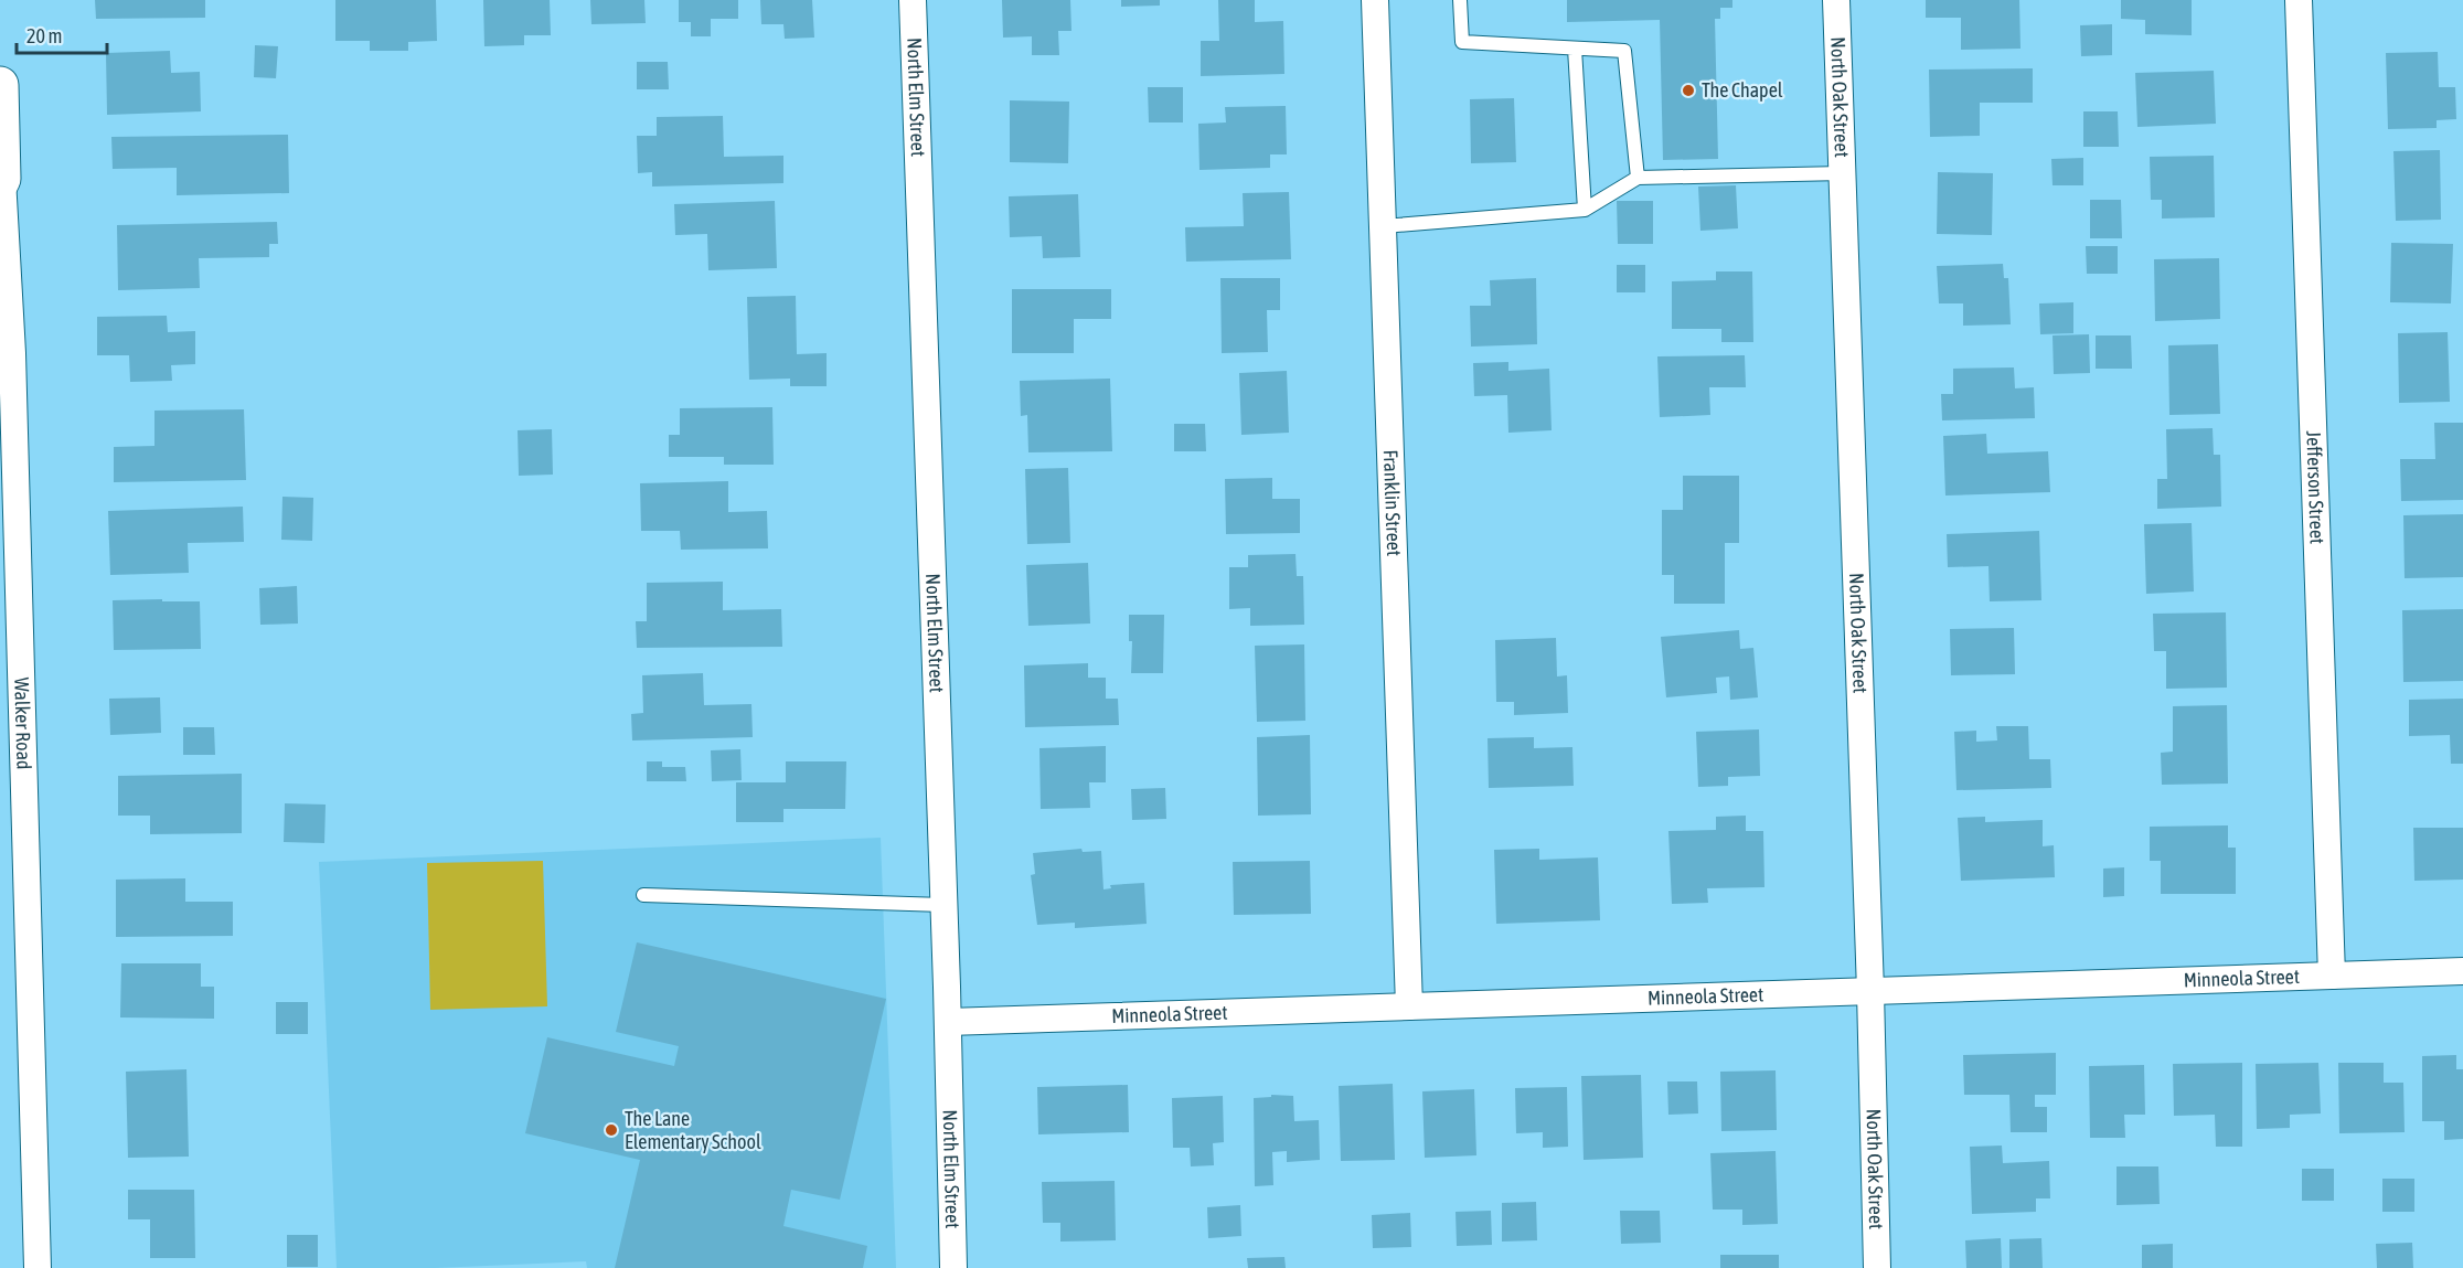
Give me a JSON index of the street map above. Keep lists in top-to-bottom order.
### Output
{
  "streets": {
    "street": [
      "North Elm Street",
      "North Oak Street",
      "Jefferson Street",
      "Franklin Street",
      "Walker Road",
      "Minneola Street"
    ]
  },
  "crossings": [
    ["North Elm Street", "Minneola Street"],
    ["North Oak Street", "Minneola Street"],
    ["Jefferson Street", "Minneola Street"],
    ["Franklin Street", "Minneola Street"]
  ],
  "places": ["The Chapel", "The Lane Elementary School"],
  "scale_bar": "20 m"
}
